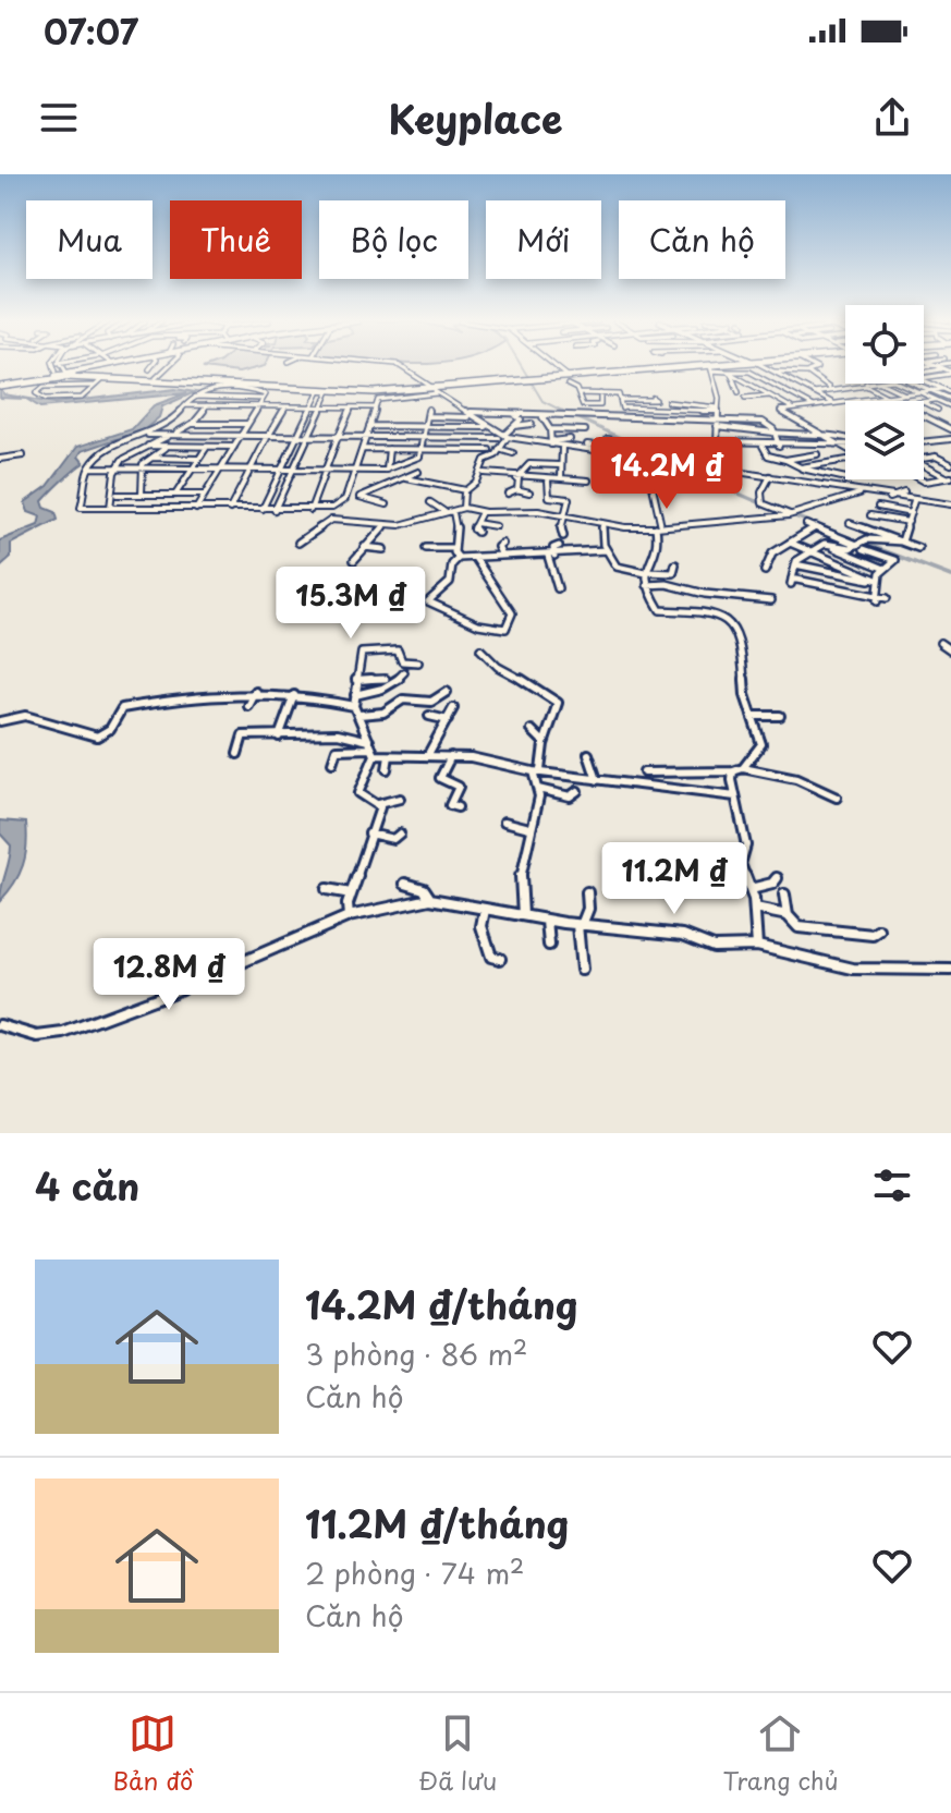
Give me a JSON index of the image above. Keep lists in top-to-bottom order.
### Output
{
  "page": {
    "status": "07:07",
    "header": "Keyplace",
    "chip": [
      "Mua",
      "Thuê",
      "Bộ lọc",
      "Mới",
      "Căn hộ"
    ],
    "price": [
      "14.2M ₫",
      "15.3M ₫",
      "11.2M ₫",
      "12.8M ₫"
    ],
    "heading": "4 căn",
    "list": [
      {
        "name": "14.2M ₫/tháng",
        "note": "3 phòng · 86 m² · Căn hộ"
      },
      {
        "name": "11.2M ₫/tháng",
        "note": "2 phòng · 74 m² · Căn hộ"
      }
    ],
    "tabs": ["Bản đồ", "Đã lưu", "Trang chủ"]
  }
}
